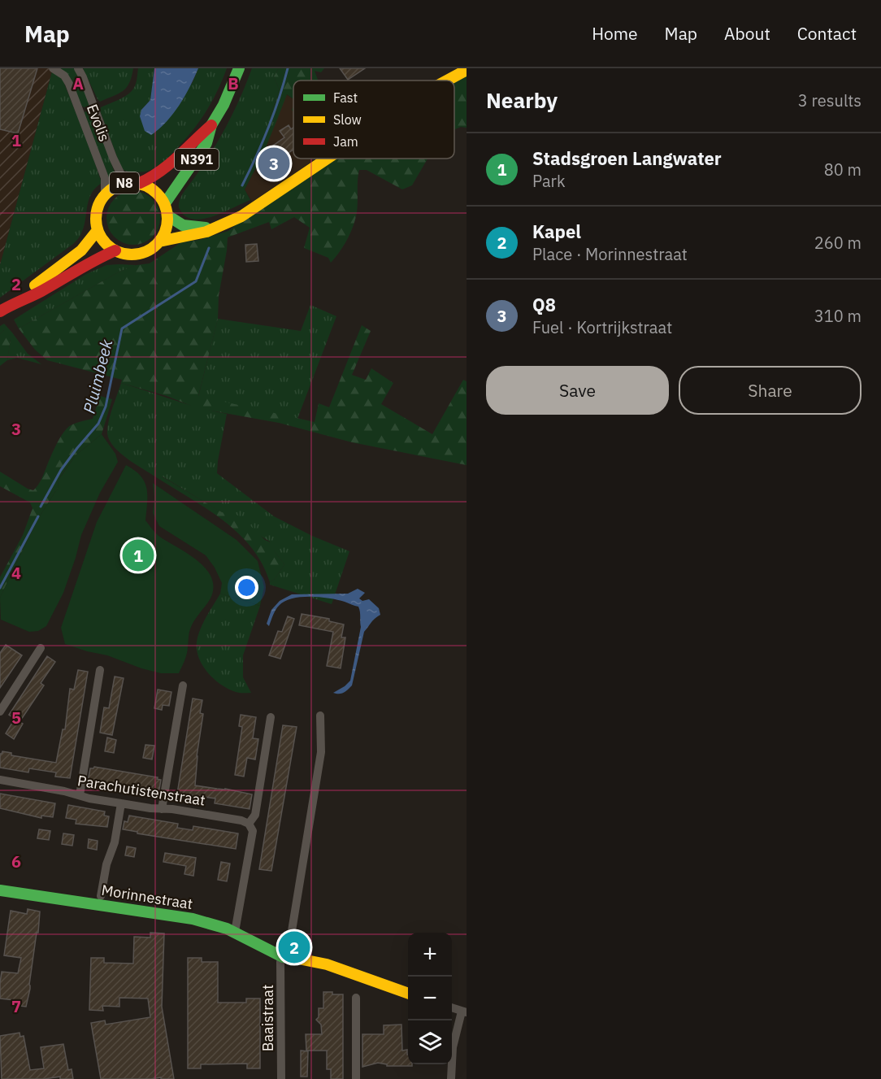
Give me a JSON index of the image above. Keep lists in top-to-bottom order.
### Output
{
  "streets": {
    "main road": ["N391", "N8", "Morinnestraat"],
    "street": ["Evolis", "Parachutistenstraat", "Baaistraat"]
  },
  "crossings": [
    ["Evolis", "N391"],
    ["Evolis", "N8"],
    ["N391", "N8"],
    ["Morinnestraat", "Baaistraat"]
  ],
  "water": ["Pluimbeek"],
  "legend": ["Fast", "Slow", "Jam"],
  "page": {
    "header": "Map",
    "nav": [
      "Home",
      "Map",
      "About",
      "Contact"
    ],
    "heading": ["Nearby", "3 results"],
    "list": [
      {
        "mark": "1",
        "name": "Stadsgroen Langwater",
        "note": "Park",
        "value": "80 m"
      },
      {
        "mark": "2",
        "name": "Kapel",
        "note": "Place · Morinnestraat",
        "value": "260 m"
      },
      {
        "mark": "3",
        "name": "Q8",
        "note": "Fuel · Kortrijkstraat",
        "value": "310 m"
      }
    ],
    "pins": ["3", "1", "2"],
    "buttons": ["Save", "Share"],
    "map_buttons": ["+", "−"]
  },
  "grid": {
    "columns": ["A", "B"],
    "rows": [
      "1",
      "2",
      "3",
      "4",
      "5",
      "6",
      "7"
    ]
  }
}
